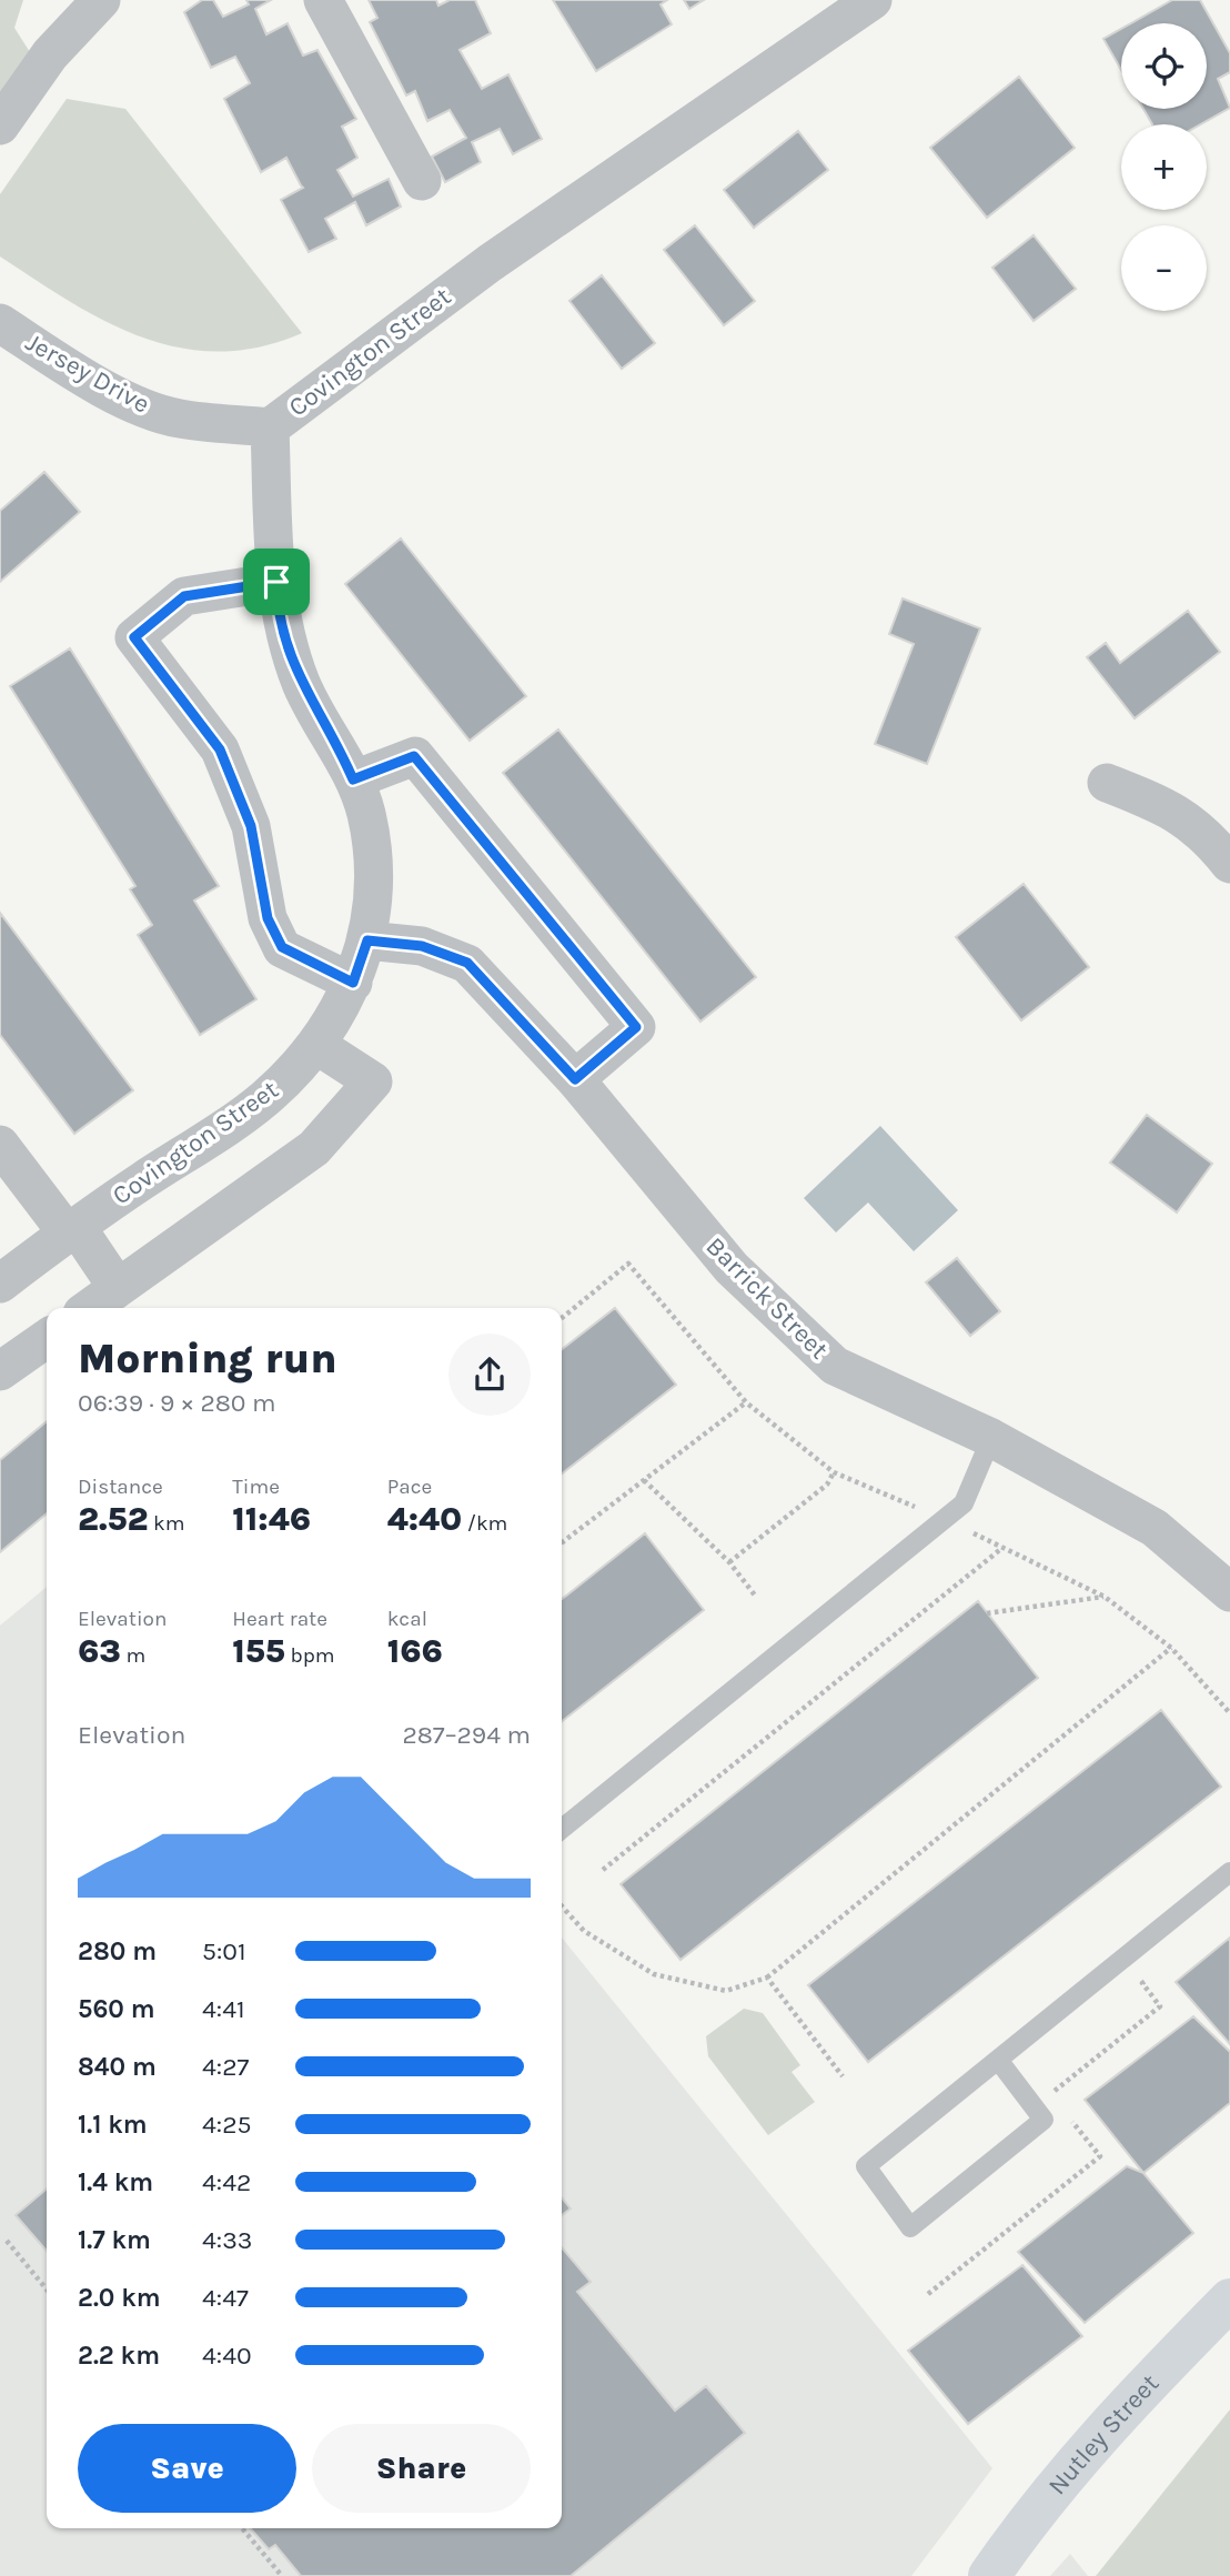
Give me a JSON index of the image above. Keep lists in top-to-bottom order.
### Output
{
  "streets": {
    "main road": ["Nutley Street"],
    "street": ["Covington Street", "Jersey Drive", "Barrick Street"]
  },
  "crossings": [
    ["Covington Street", "Jersey Drive"],
    ["Covington Street", "Barrick Street"]
  ],
  "page": {
    "map_buttons": ["+", "−"],
    "heading": ["Morning run", "06:39 · 9 × 280 m"],
    "stats": [
      ["Distance", "2.52 km"],
      ["Time", "11:46"],
      ["Pace", "4:40 /km"],
      ["Elevation", "63 m"],
      ["Heart rate", "155 bpm"],
      ["kcal", "166"]
    ],
    "chart": ["Elevation", "287–294 m"],
    "list": [
      {
        "name": "280 m",
        "note": "5:01"
      },
      {
        "name": "560 m",
        "note": "4:41"
      },
      {
        "name": "840 m",
        "note": "4:27"
      },
      {
        "name": "1.1 km",
        "note": "4:25"
      },
      {
        "name": "1.4 km",
        "note": "4:42"
      },
      {
        "name": "1.7 km",
        "note": "4:33"
      },
      {
        "name": "2.0 km",
        "note": "4:47"
      },
      {
        "name": "2.2 km",
        "note": "4:40"
      }
    ],
    "buttons": ["Save", "Share"]
  }
}
